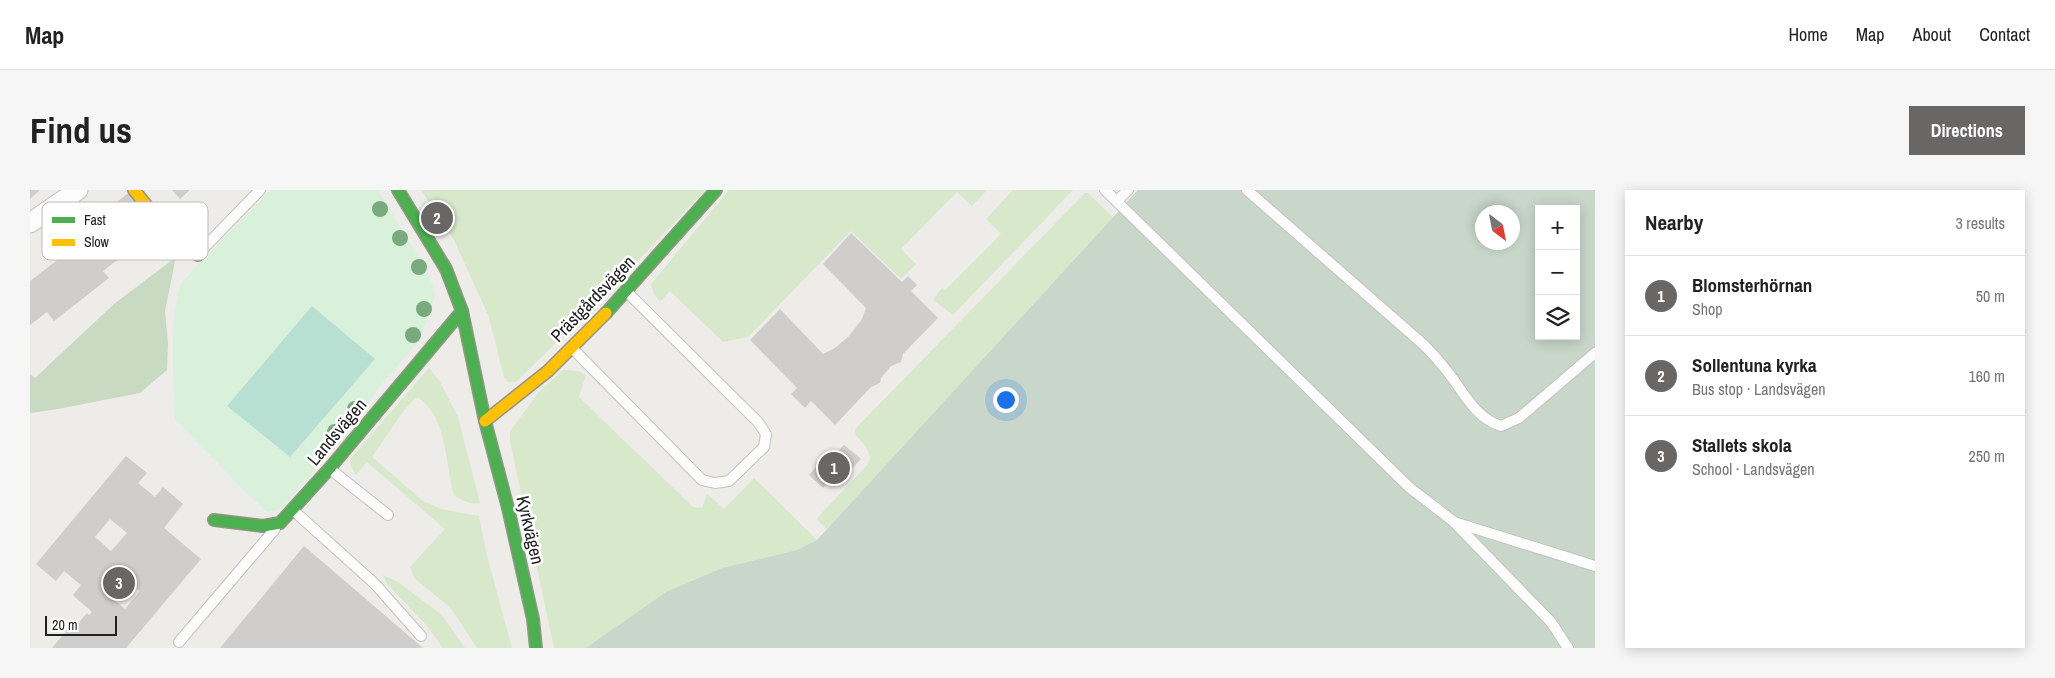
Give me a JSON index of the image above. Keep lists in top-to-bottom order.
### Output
{
  "streets": {
    "street": ["Prästgårdsvägen", "Landsvägen", "Kyrkvägen"]
  },
  "crossings": [
    ["Prästgårdsvägen", "Kyrkvägen"]
  ],
  "legend": ["Fast", "Slow"],
  "scale_bar": "20 m",
  "north": "bottom right",
  "page": {
    "header": "Map",
    "nav": [
      "Home",
      "Map",
      "About",
      "Contact"
    ],
    "buttons": "Directions",
    "title": "Find us",
    "heading": ["Nearby", "3 results"],
    "pins": ["2", "1", "3"],
    "map_buttons": ["+", "−"],
    "list": [
      {
        "mark": "1",
        "name": "Blomsterhörnan",
        "note": "Shop",
        "value": "50 m"
      },
      {
        "mark": "2",
        "name": "Sollentuna kyrka",
        "note": "Bus stop · Landsvägen",
        "value": "160 m"
      },
      {
        "mark": "3",
        "name": "Stallets skola",
        "note": "School · Landsvägen",
        "value": "250 m"
      }
    ],
    "scale": "20 m"
  }
}
